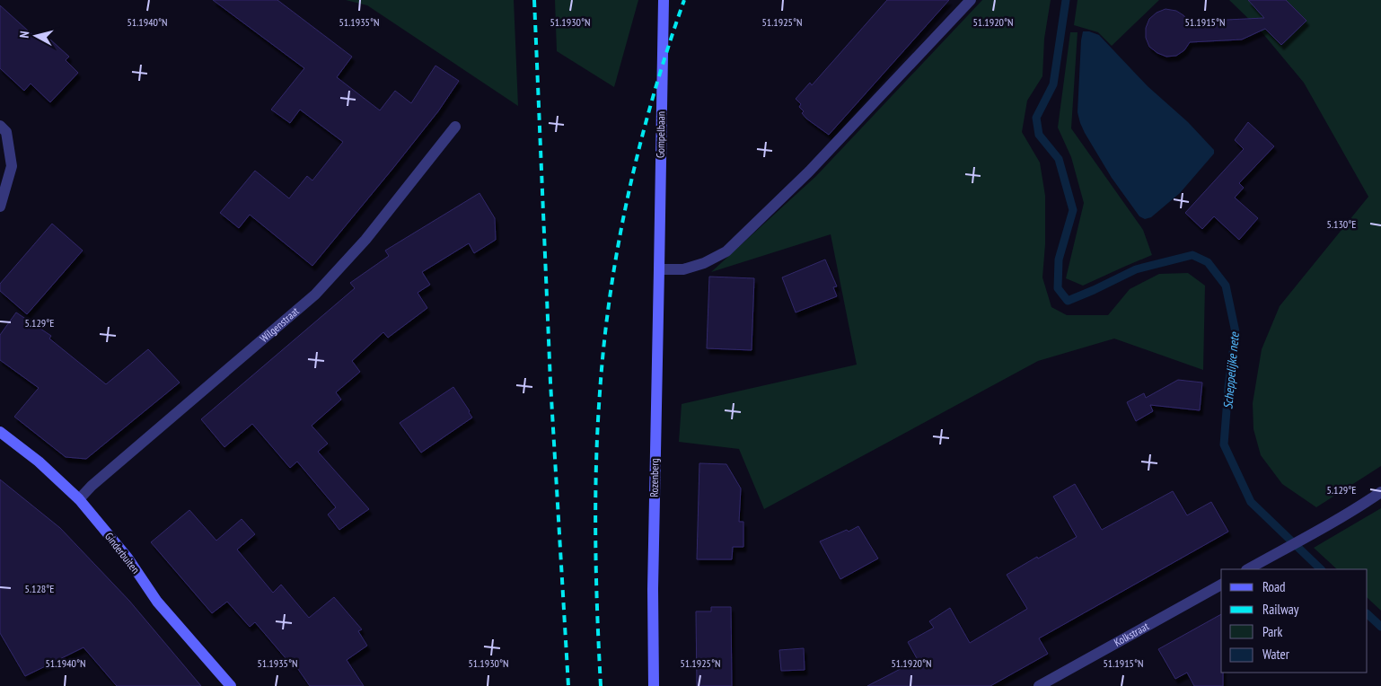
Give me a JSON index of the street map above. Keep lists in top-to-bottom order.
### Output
{
  "streets": {
    "street": [
      "Gompelbaan",
      "Wilgenstraat",
      "Rozenberg",
      "Ginderbuiten",
      "Kolkstraat"
    ]
  },
  "crossings": [
    ["Gompelbaan", "Rozenberg"],
    ["Wilgenstraat", "Ginderbuiten"]
  ],
  "water": ["Scheppelijke nete"],
  "legend": [
    "Road",
    "Railway",
    "Park",
    "Water"
  ],
  "north": "left",
  "coordinates": [
    "51.1940°N",
    "51.1935°N",
    "51.1930°N",
    "51.1925°N",
    "51.1920°N",
    "51.1915°N",
    "5.130°E",
    "5.129°E",
    "5.128°E"
  ]
}
